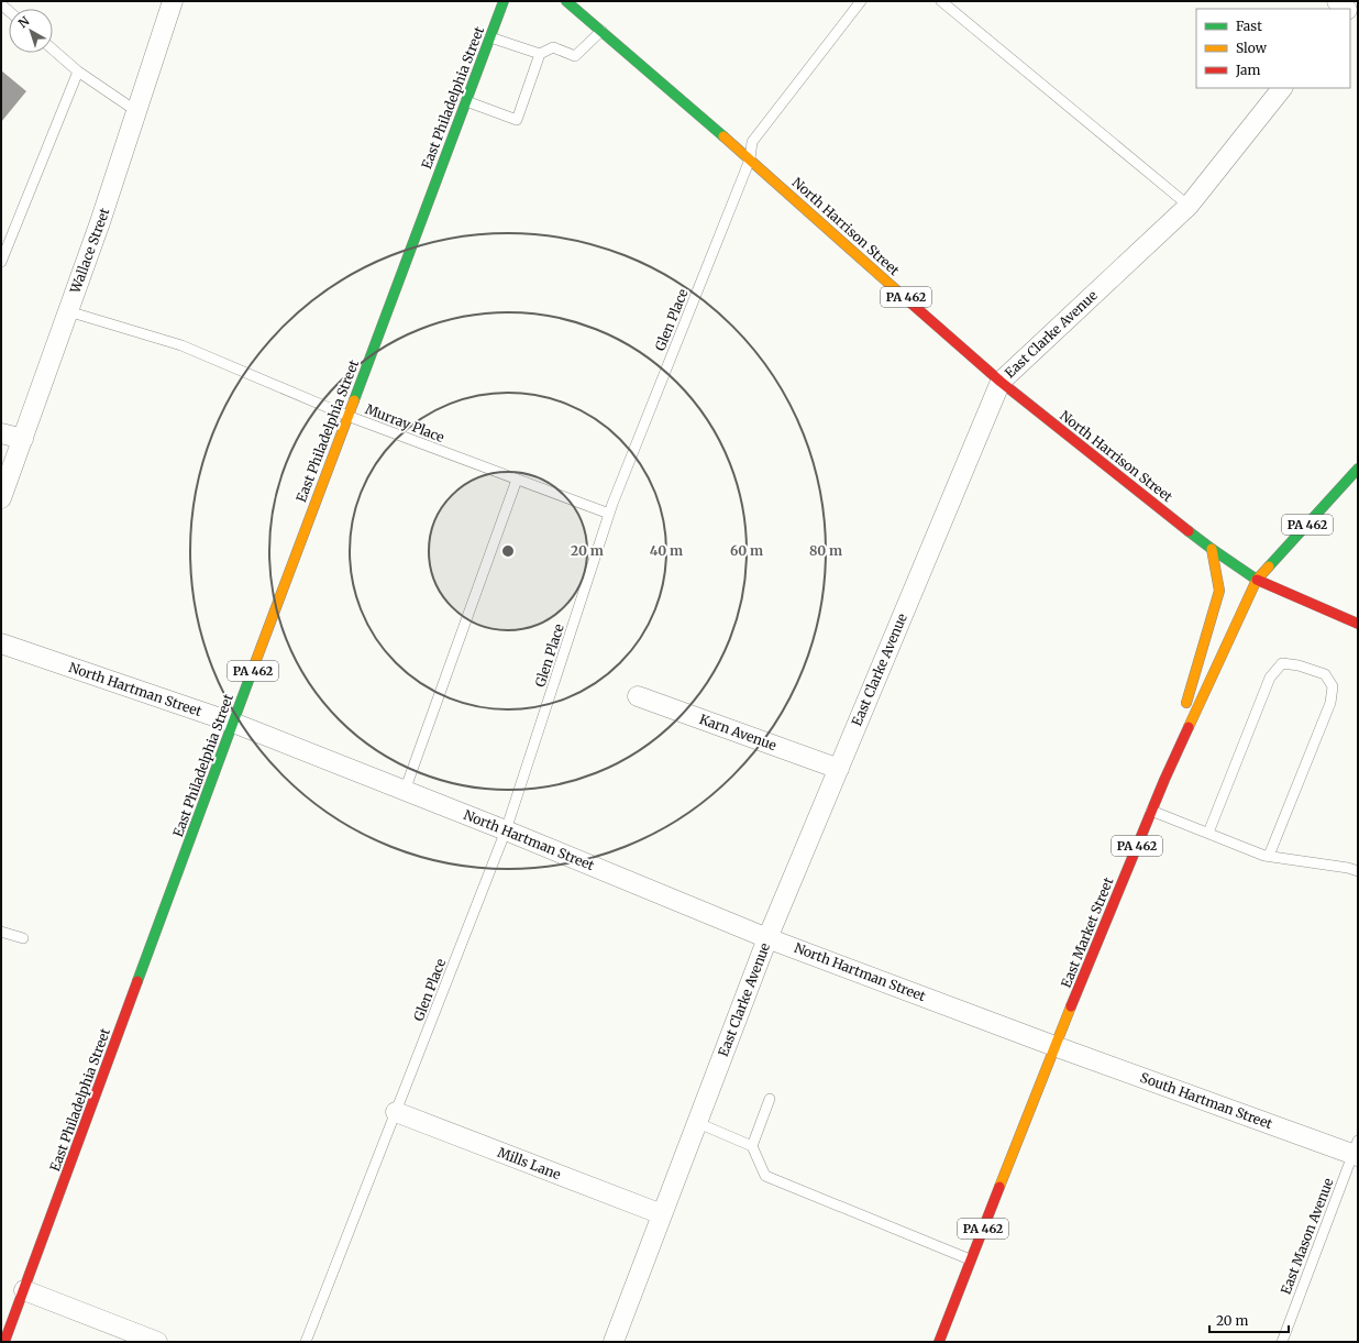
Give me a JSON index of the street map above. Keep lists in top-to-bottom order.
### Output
{
  "streets": {
    "main road": [
      "East Philadelphia Street",
      "North Harrison Street",
      "PA 462",
      "East Market Street"
    ],
    "street": [
      "Wallace Street",
      "East Clarke Avenue",
      "North Hartman Street",
      "Karn Avenue",
      "South Hartman Street",
      "Mills Lane"
    ],
    "lane": ["Glen Place", "Murray Place", "East Mason Avenue"]
  },
  "crossings": [
    ["East Philadelphia Street", "Murray Place"],
    ["East Philadelphia Street", "North Hartman Street"],
    ["North Harrison Street", "Glen Place"],
    ["North Harrison Street", "East Clarke Avenue"],
    ["North Harrison Street", "East Market Street"],
    ["Wallace Street", "Murray Place"],
    ["Glen Place", "Murray Place"],
    ["Glen Place", "North Hartman Street"],
    ["Glen Place", "Mills Lane"],
    ["East Clarke Avenue", "North Hartman Street"],
    ["East Clarke Avenue", "Karn Avenue"],
    ["East Clarke Avenue", "Mills Lane"],
    ["North Hartman Street", "East Market Street"],
    ["North Hartman Street", "South Hartman Street"],
    ["East Market Street", "South Hartman Street"],
    ["South Hartman Street", "East Mason Avenue"]
  ],
  "legend": ["Fast", "Slow", "Jam"],
  "scale_bar": "20 m",
  "north": "top left",
  "rings": [
    "20 m",
    "40 m",
    "60 m",
    "80 m"
  ]
}
